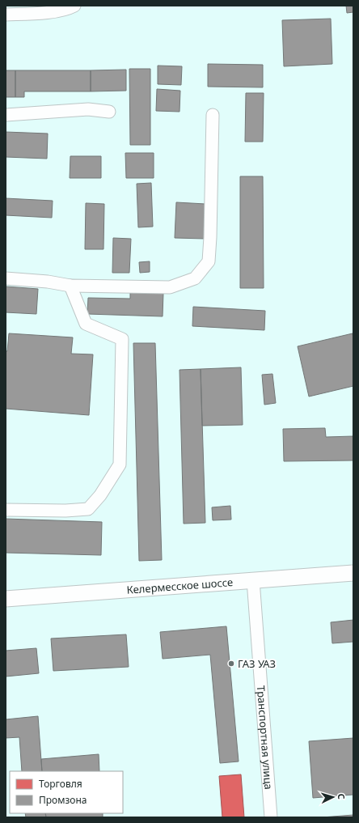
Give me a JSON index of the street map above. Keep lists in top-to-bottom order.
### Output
{
  "streets": {
    "main road": ["Келермесское шоссе"],
    "street": ["Транспортная улица"]
  },
  "crossings": [
    ["Келермесское шоссе", "Транспортная улица"]
  ],
  "places": ["ГАЗ УАЗ"],
  "legend": ["Торговля", "Промзона"],
  "north": "right"
}
